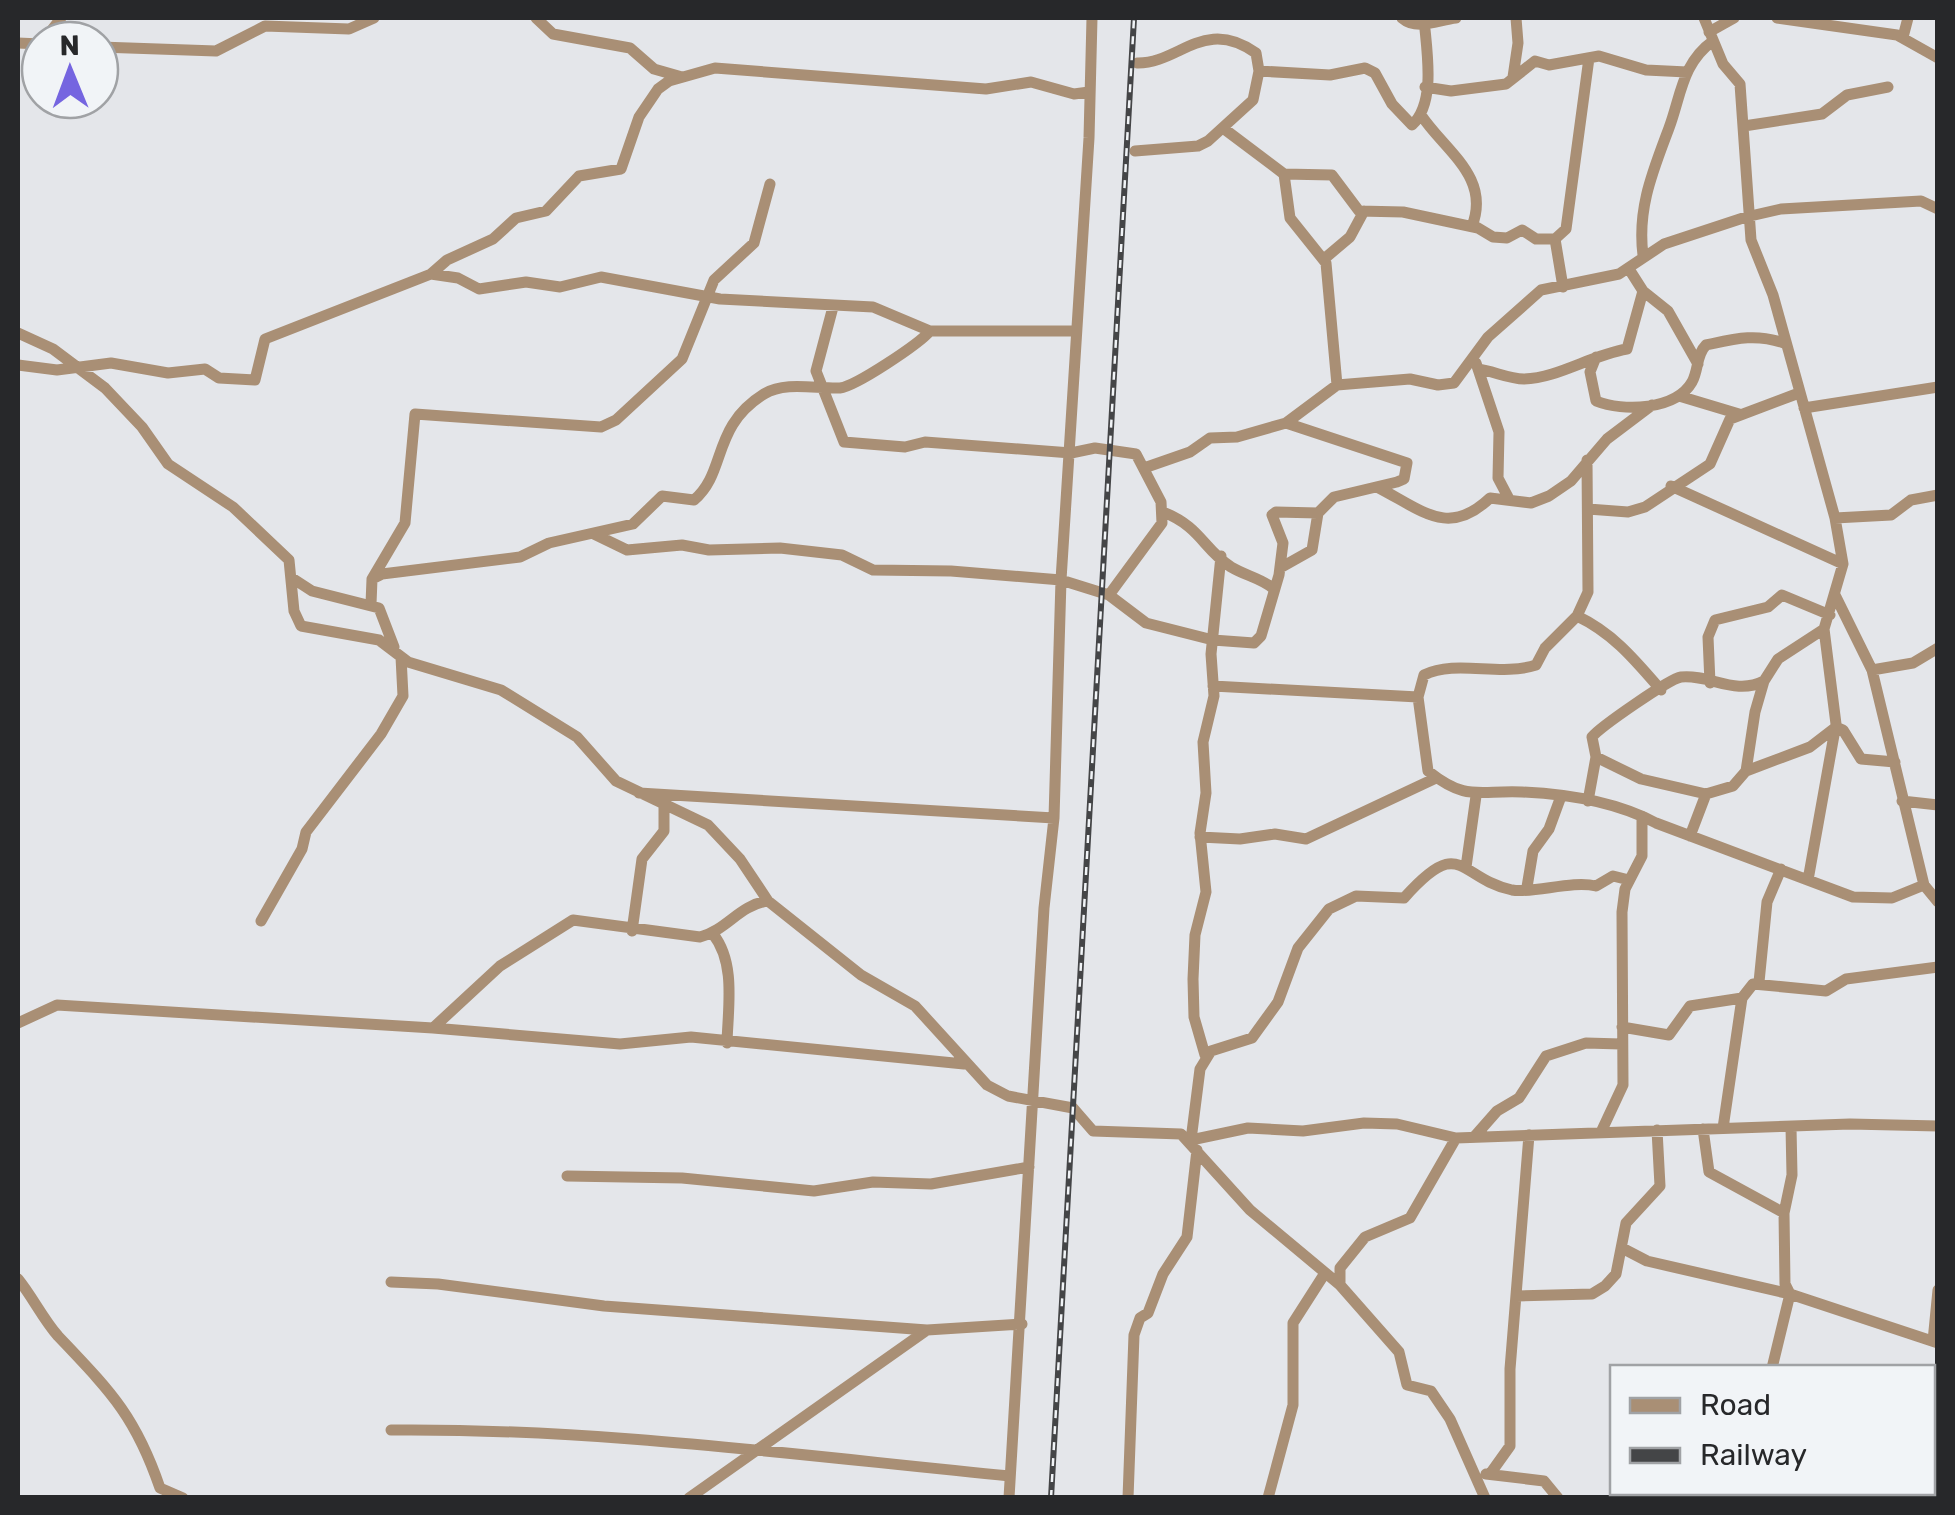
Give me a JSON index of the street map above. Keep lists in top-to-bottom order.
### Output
{
  "legend": ["Road", "Railway"],
  "north": "top"
}
